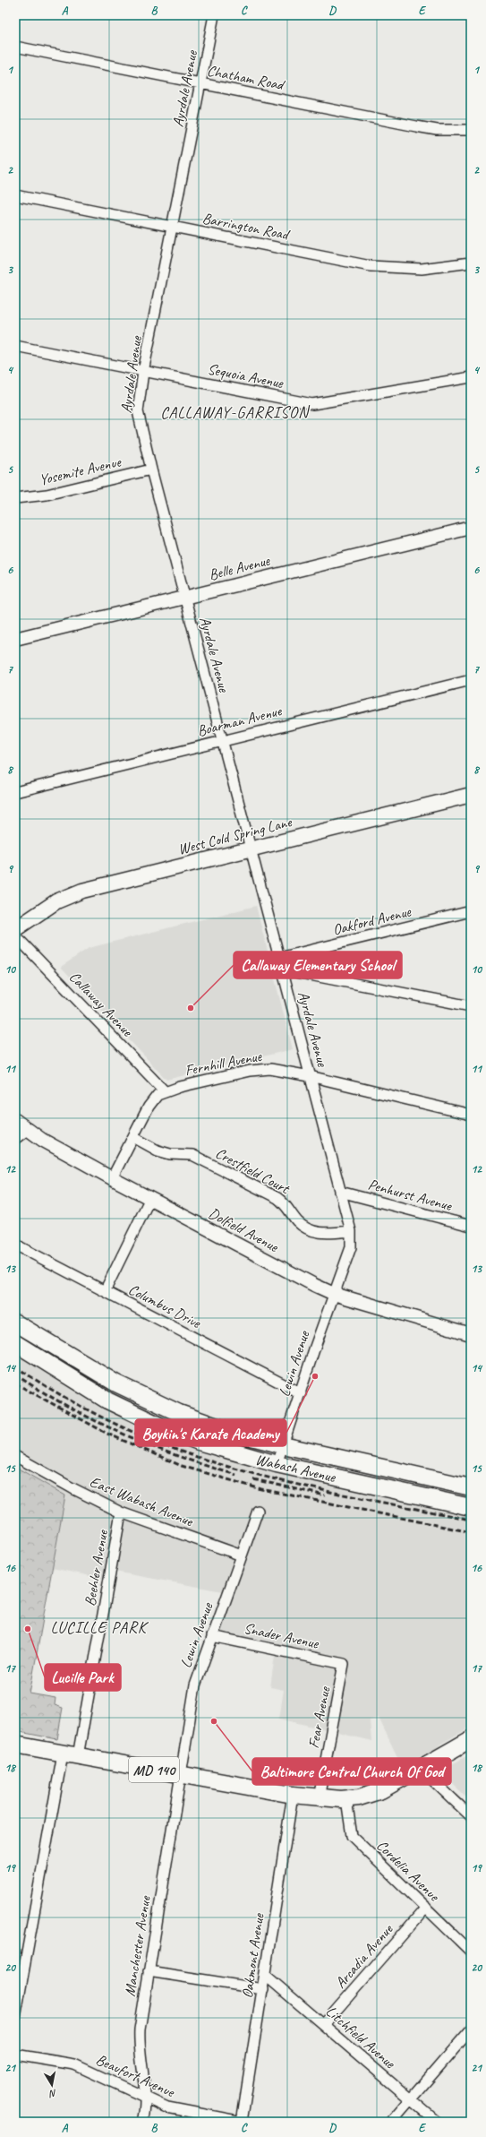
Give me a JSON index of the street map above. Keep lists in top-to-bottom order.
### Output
{
  "streets": {
    "main road": ["West Cold Spring Lane", "Wabash Avenue", "MD 140"],
    "street": [
      "Chatham Road",
      "Ayrdale Avenue",
      "Barrington Road",
      "Sequoia Avenue",
      "Yosemite Avenue",
      "Belle Avenue",
      "Boarman Avenue",
      "Oakford Avenue",
      "Callaway Avenue",
      "Fernhill Avenue",
      "Crestfield Court",
      "Penhurst Avenue",
      "Dolfield Avenue",
      "Columbus Drive",
      "Lewin Avenue",
      "East Wabash Avenue",
      "Beehler Avenue",
      "Snader Avenue",
      "Fear Avenue",
      "Cordelia Avenue",
      "Manchester Avenue",
      "Oakmont Avenue",
      "Arcadia Avenue",
      "Litchfield Avenue",
      "Beaufort Avenue"
    ]
  },
  "crossings": [
    ["Chatham Road", "Ayrdale Avenue"],
    ["Ayrdale Avenue", "Barrington Road"],
    ["Ayrdale Avenue", "Sequoia Avenue"],
    ["Ayrdale Avenue", "Yosemite Avenue"],
    ["Ayrdale Avenue", "Belle Avenue"],
    ["Ayrdale Avenue", "Boarman Avenue"],
    ["Ayrdale Avenue", "West Cold Spring Lane"],
    ["Ayrdale Avenue", "Oakford Avenue"],
    ["Ayrdale Avenue", "Fernhill Avenue"],
    ["Ayrdale Avenue", "Crestfield Court"],
    ["Ayrdale Avenue", "Penhurst Avenue"],
    ["Ayrdale Avenue", "Dolfield Avenue"],
    ["Ayrdale Avenue", "Lewin Avenue"],
    ["Callaway Avenue", "Fernhill Avenue"],
    ["Fernhill Avenue", "Crestfield Court"],
    ["Fernhill Avenue", "Dolfield Avenue"],
    ["Dolfield Avenue", "Lewin Avenue"],
    ["Columbus Drive", "Lewin Avenue"],
    ["Lewin Avenue", "Wabash Avenue"],
    ["Lewin Avenue", "East Wabash Avenue"],
    ["Lewin Avenue", "Snader Avenue"],
    ["Lewin Avenue", "MD 140"],
    ["Lewin Avenue", "Manchester Avenue"],
    ["East Wabash Avenue", "Beehler Avenue"],
    ["Beehler Avenue", "MD 140"],
    ["Snader Avenue", "Fear Avenue"],
    ["Fear Avenue", "MD 140"],
    ["MD 140", "Cordelia Avenue"],
    ["MD 140", "Manchester Avenue"],
    ["MD 140", "Oakmont Avenue"],
    ["Cordelia Avenue", "Arcadia Avenue"],
    ["Manchester Avenue", "Beaufort Avenue"],
    ["Oakmont Avenue", "Litchfield Avenue"],
    ["Oakmont Avenue", "Beaufort Avenue"],
    ["Arcadia Avenue", "Litchfield Avenue"]
  ],
  "districts": ["CALLAWAY-GARRISON", "LUCILLE PARK"],
  "places": [
    "Callaway Elementary School",
    "Boykin's Karate Academy",
    "Lucille Park",
    "Baltimore Central Church Of God"
  ],
  "north": "bottom",
  "grid": {
    "columns": [
      "A",
      "B",
      "C",
      "D",
      "E"
    ],
    "rows": [
      "1",
      "2",
      "3",
      "4",
      "5",
      "6",
      "7",
      "8",
      "9",
      "10",
      "11",
      "12",
      "13",
      "14",
      "15",
      "16",
      "17",
      "18",
      "19",
      "20",
      "21"
    ]
  }
}
